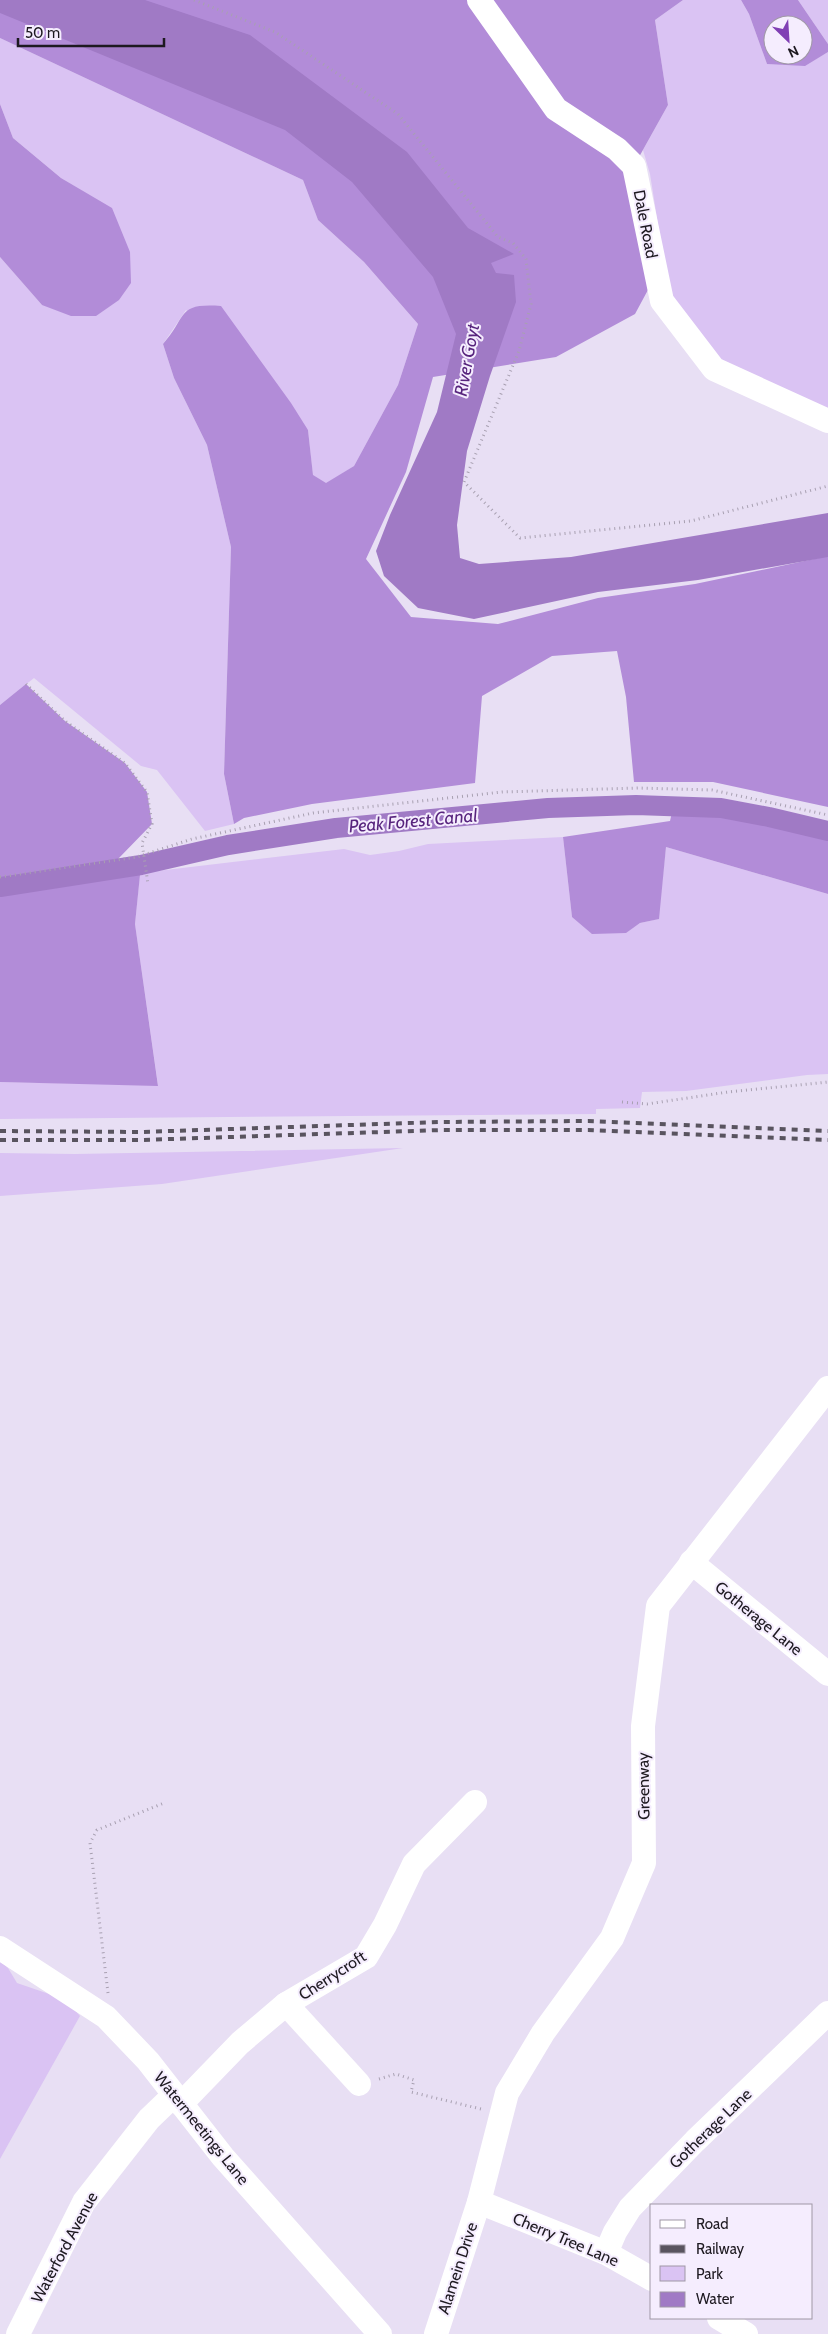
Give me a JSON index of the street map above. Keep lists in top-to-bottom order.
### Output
{
  "streets": {
    "street": [
      "Dale Road",
      "Gotherage Lane",
      "Greenway",
      "Cherrycroft",
      "Watermeetings Lane",
      "Cherry Tree Lane",
      "Waterford Avenue",
      "Alamein Drive"
    ]
  },
  "crossings": [
    ["Gotherage Lane", "Greenway"],
    ["Gotherage Lane", "Cherry Tree Lane"],
    ["Greenway", "Cherry Tree Lane"],
    ["Greenway", "Alamein Drive"],
    ["Cherrycroft", "Watermeetings Lane"],
    ["Cherrycroft", "Waterford Avenue"],
    ["Watermeetings Lane", "Waterford Avenue"],
    ["Cherry Tree Lane", "Alamein Drive"]
  ],
  "water": ["River Goyt", "Peak Forest Canal"],
  "legend": [
    "Road",
    "Railway",
    "Park",
    "Water"
  ],
  "scale_bar": "50 m",
  "north": "bottom right"
}
